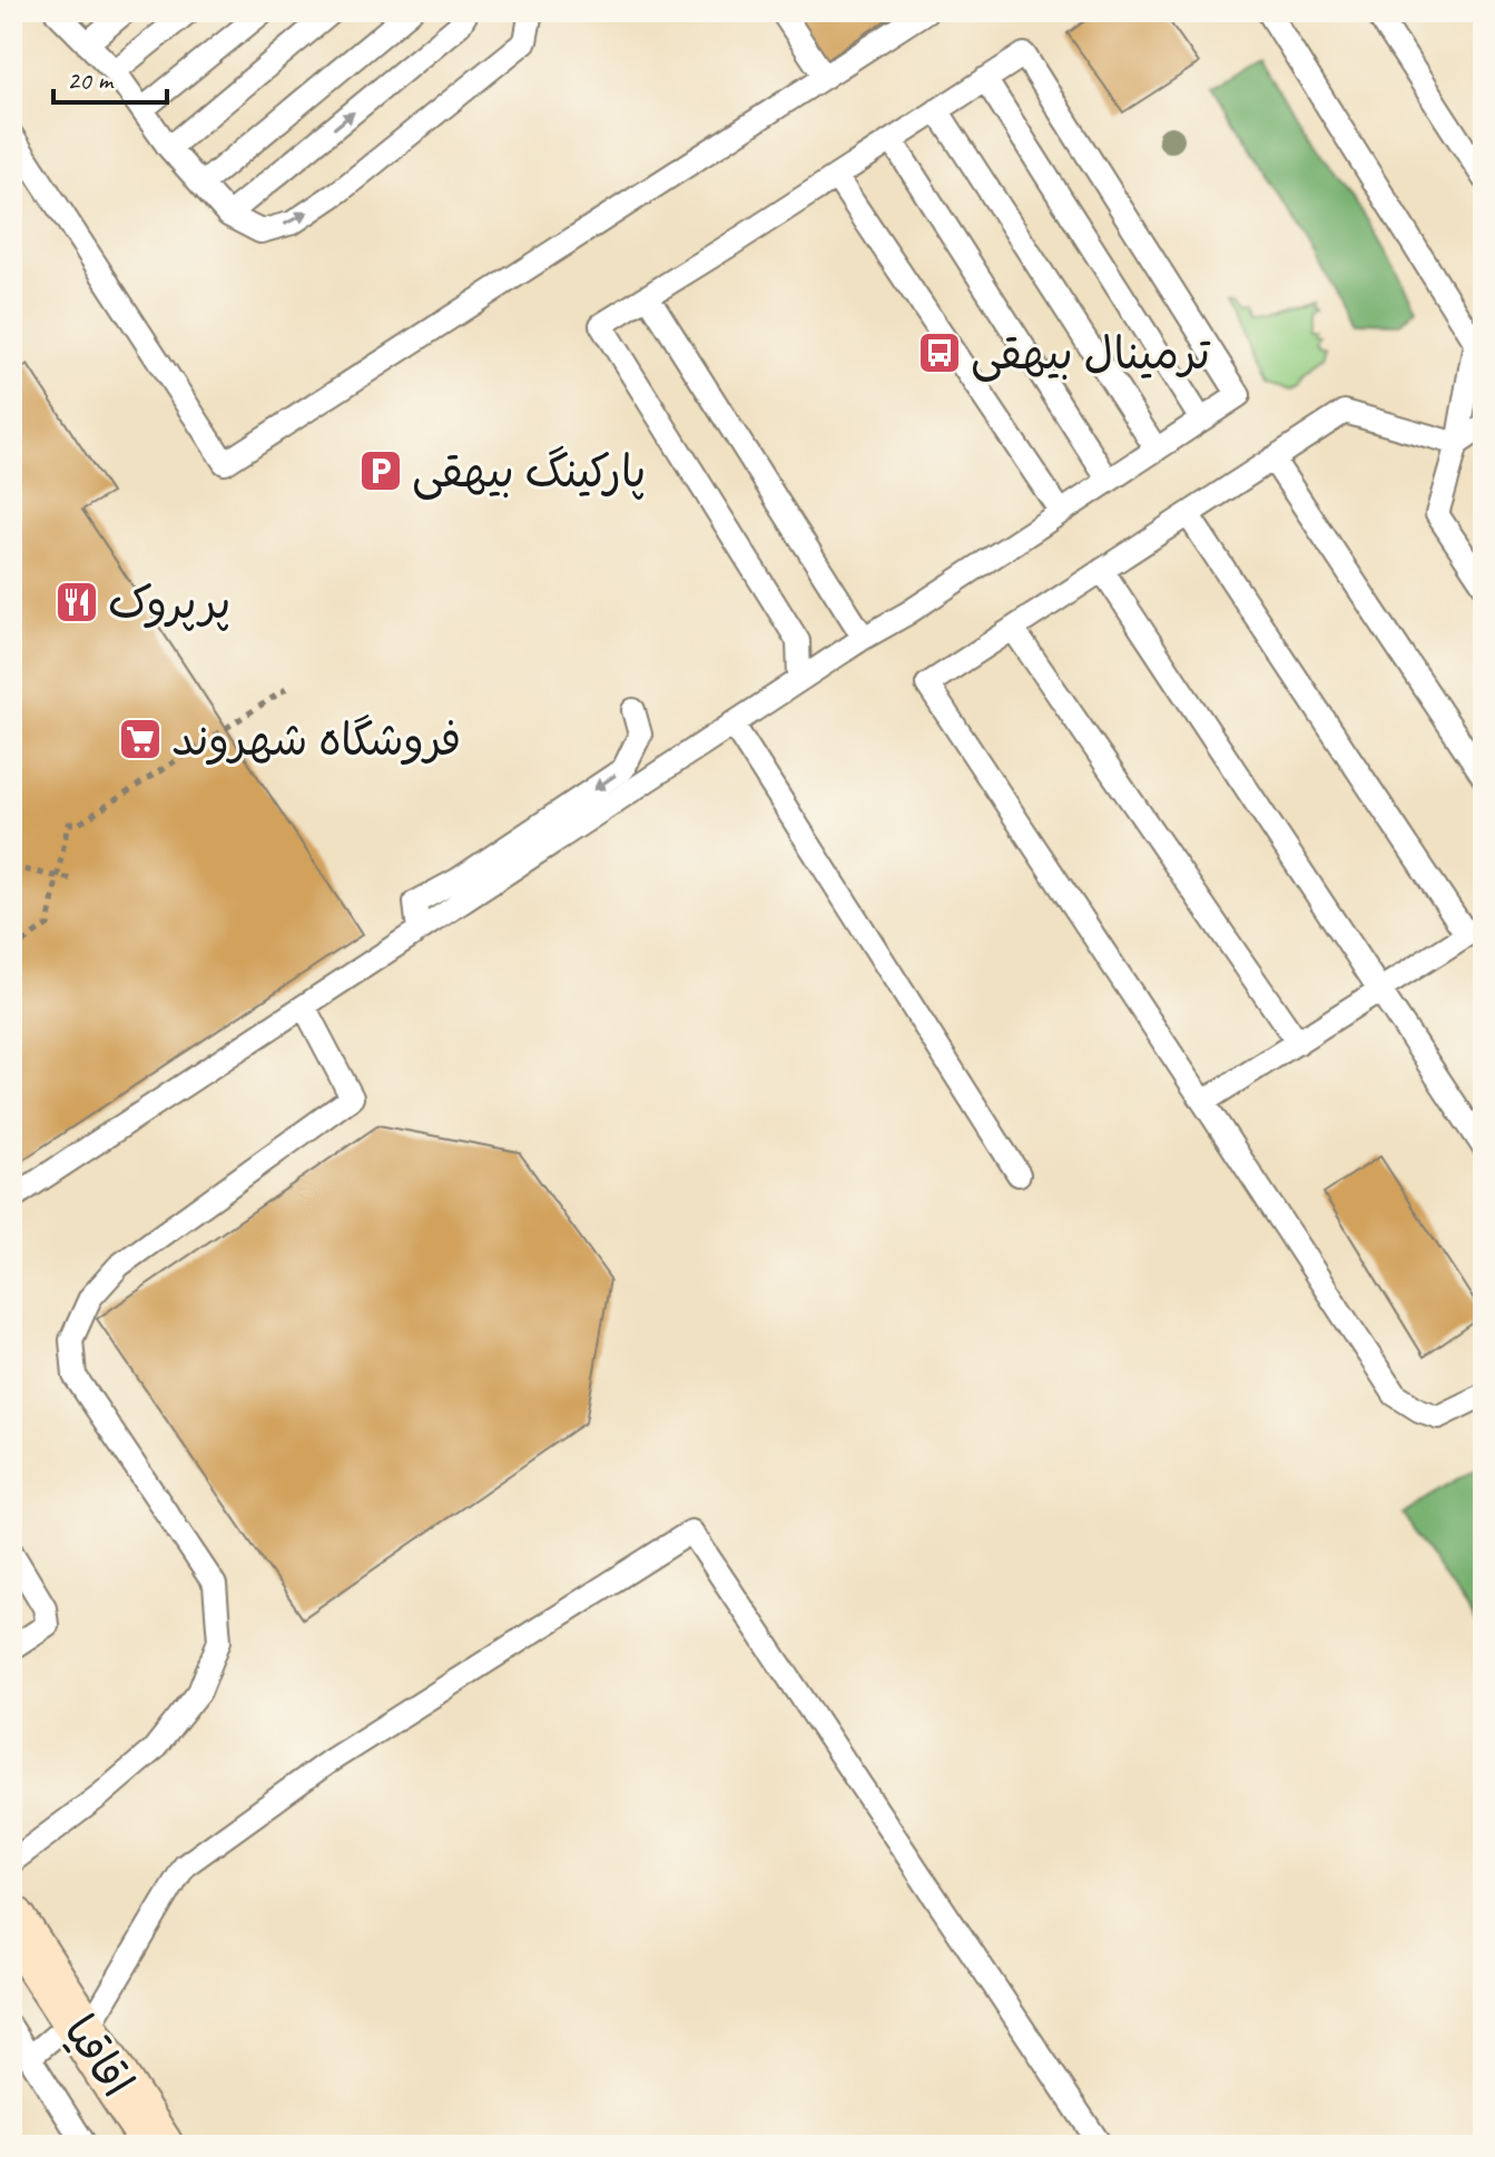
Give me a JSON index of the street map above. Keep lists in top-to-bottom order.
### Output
{
  "streets": {
    "main road": ["اقاقیا"]
  },
  "places": {
    "bus stop": ["ترمینال بیهقی"],
    "parking": ["پارکینگ بیهقی"],
    "restaurant": ["پرپروک"],
    "supermarket": ["فروشگاه شهروند"]
  },
  "scale_bar": "20 m"
}
